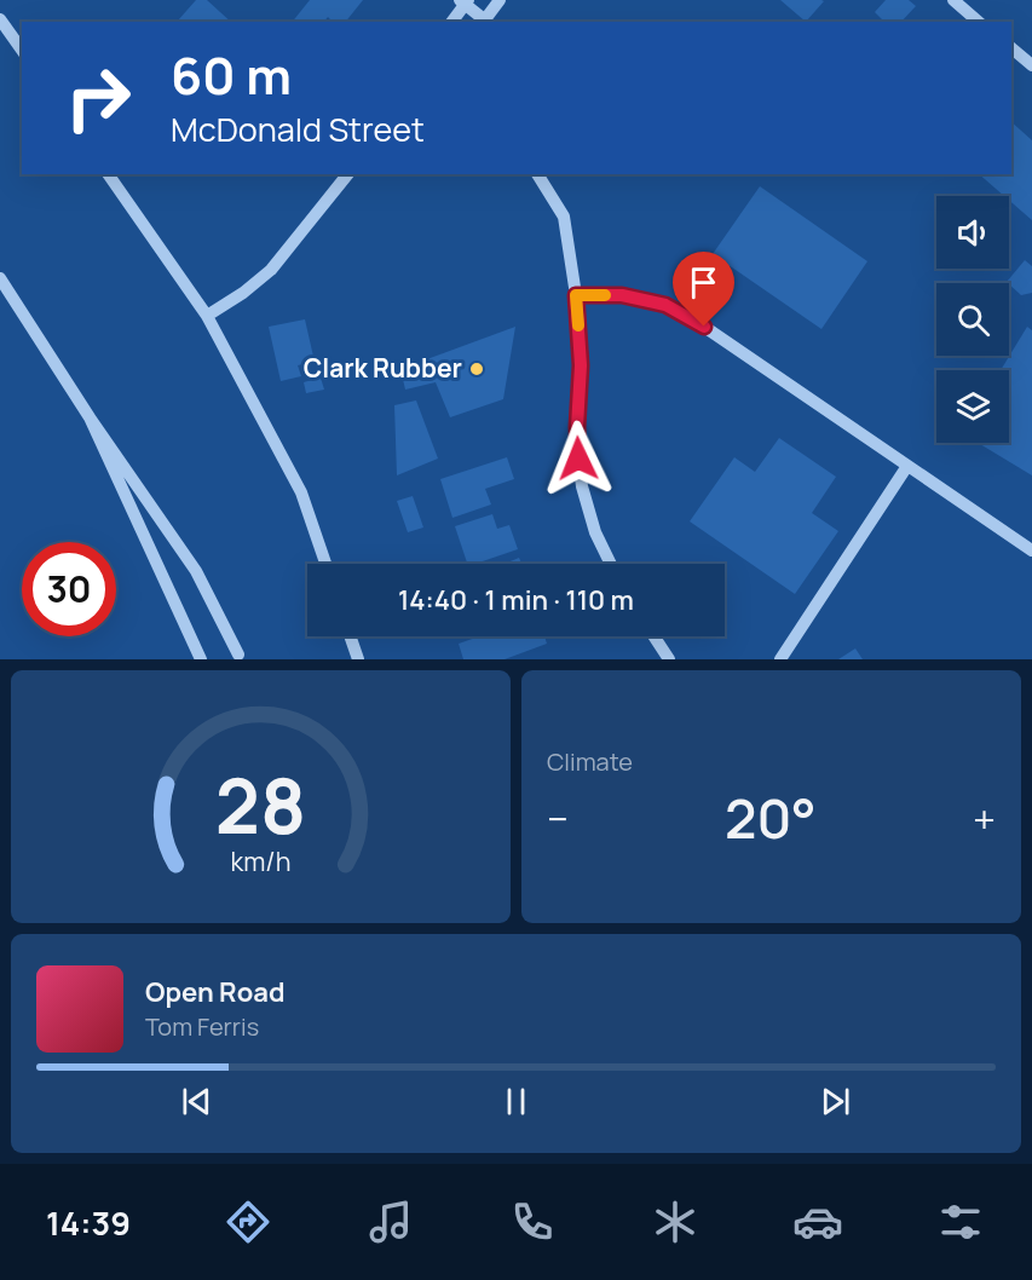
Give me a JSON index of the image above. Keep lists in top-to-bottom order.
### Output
{
  "places": ["Clark Rubber"],
  "page": {
    "turn": ["60 m", "McDonald Street"],
    "limit": "30",
    "trip": "14:40 · 1 min · 110 m",
    "tile": "Climate",
    "heat": ["−", "20°", "+"],
    "song": ["Open Road", "Tom Ferris"],
    "tabs": "14:39",
    "gauge": ["28", "km/h"]
  }
}
